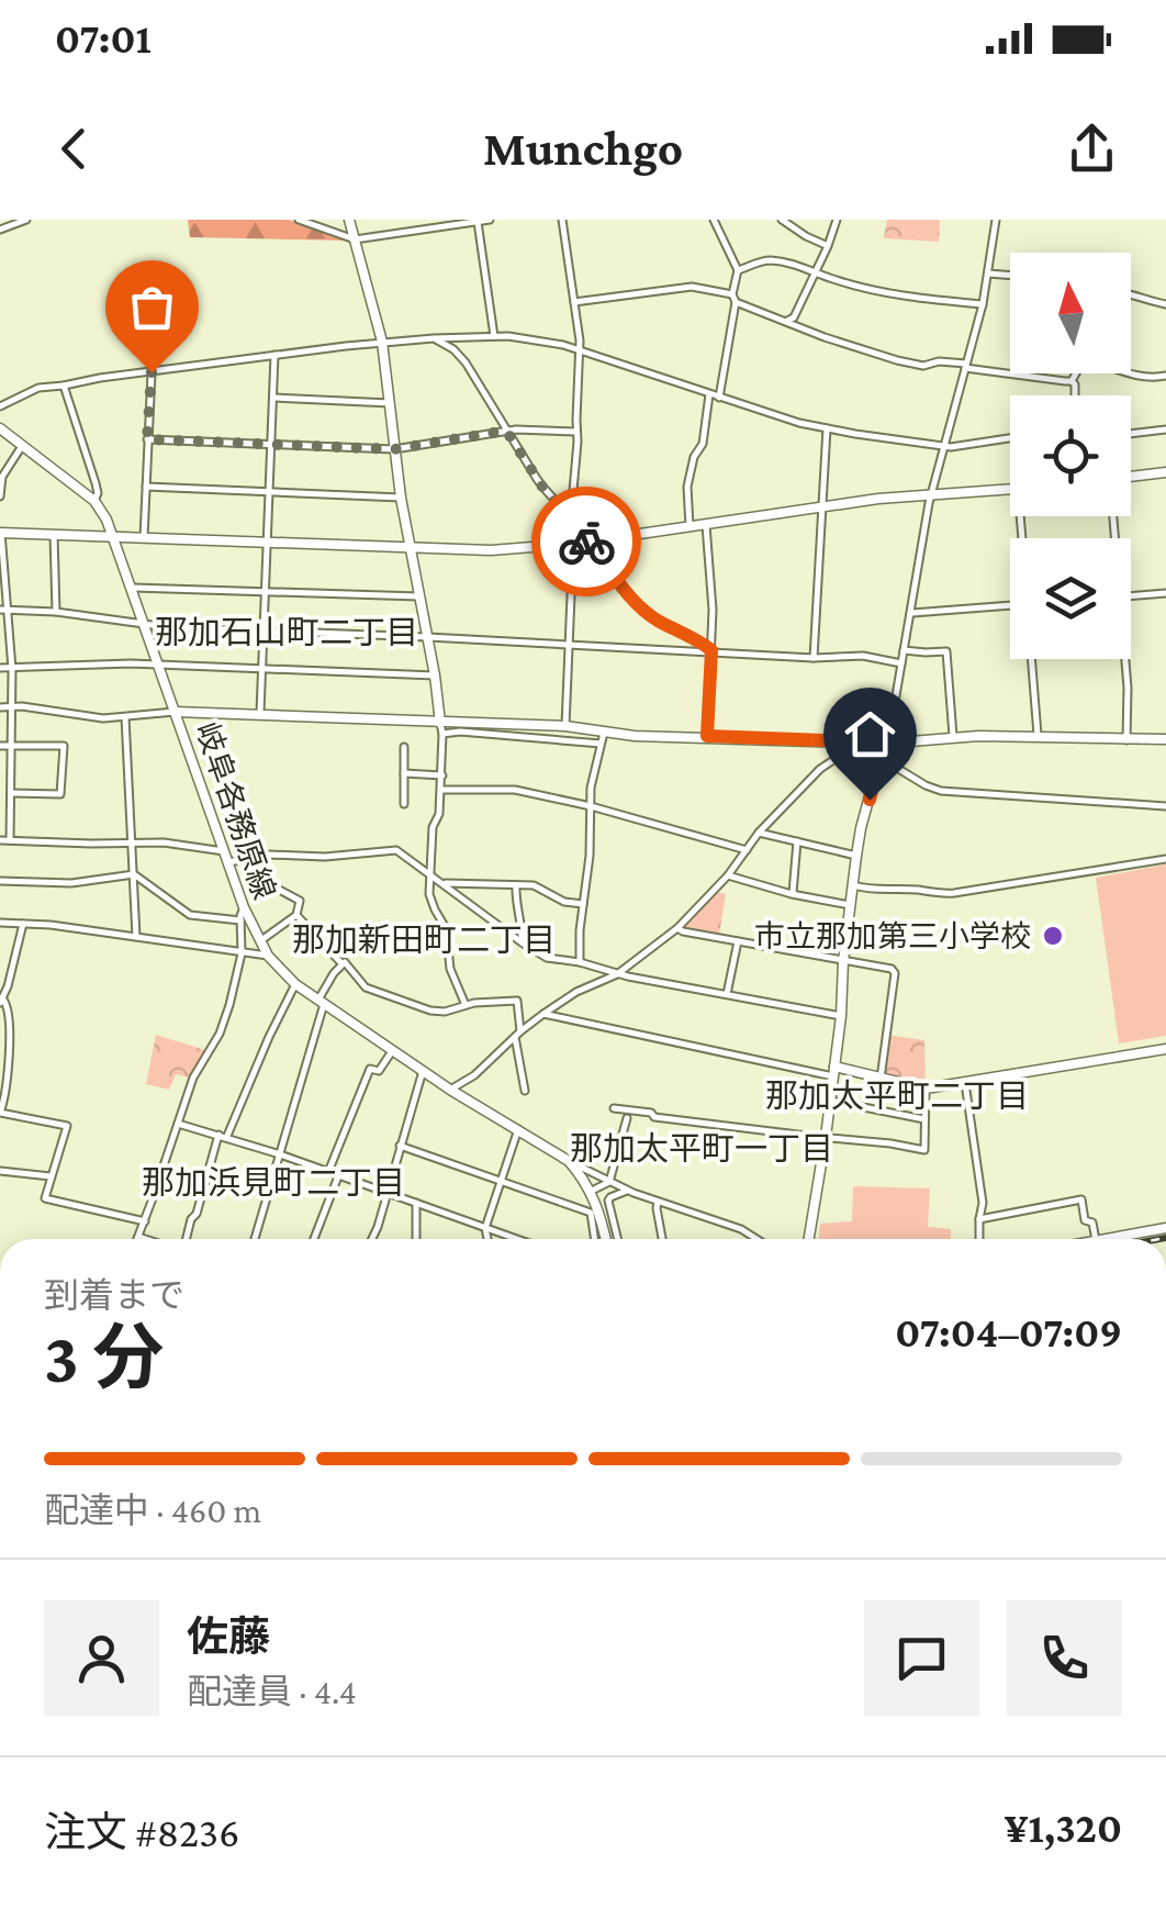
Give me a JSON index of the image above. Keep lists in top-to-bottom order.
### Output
{
  "streets": {
    "street": ["岐阜各務原線"]
  },
  "districts": [
    "那加石山町二丁目",
    "那加新田町二丁目",
    "那加太平町二丁目",
    "那加太平町一丁目",
    "那加浜見町二丁目"
  ],
  "places": ["市立那加第三小学校"],
  "north": "top",
  "page": {
    "status": "07:01",
    "header": "Munchgo",
    "heading": ["3 分", "到着まで", "07:04–07:09"],
    "panel": [
      "佐藤",
      "配達員 · 4.4",
      "注文 #8236",
      "¥1,320"
    ],
    "bar": "配達中 · 460 m"
  }
}
